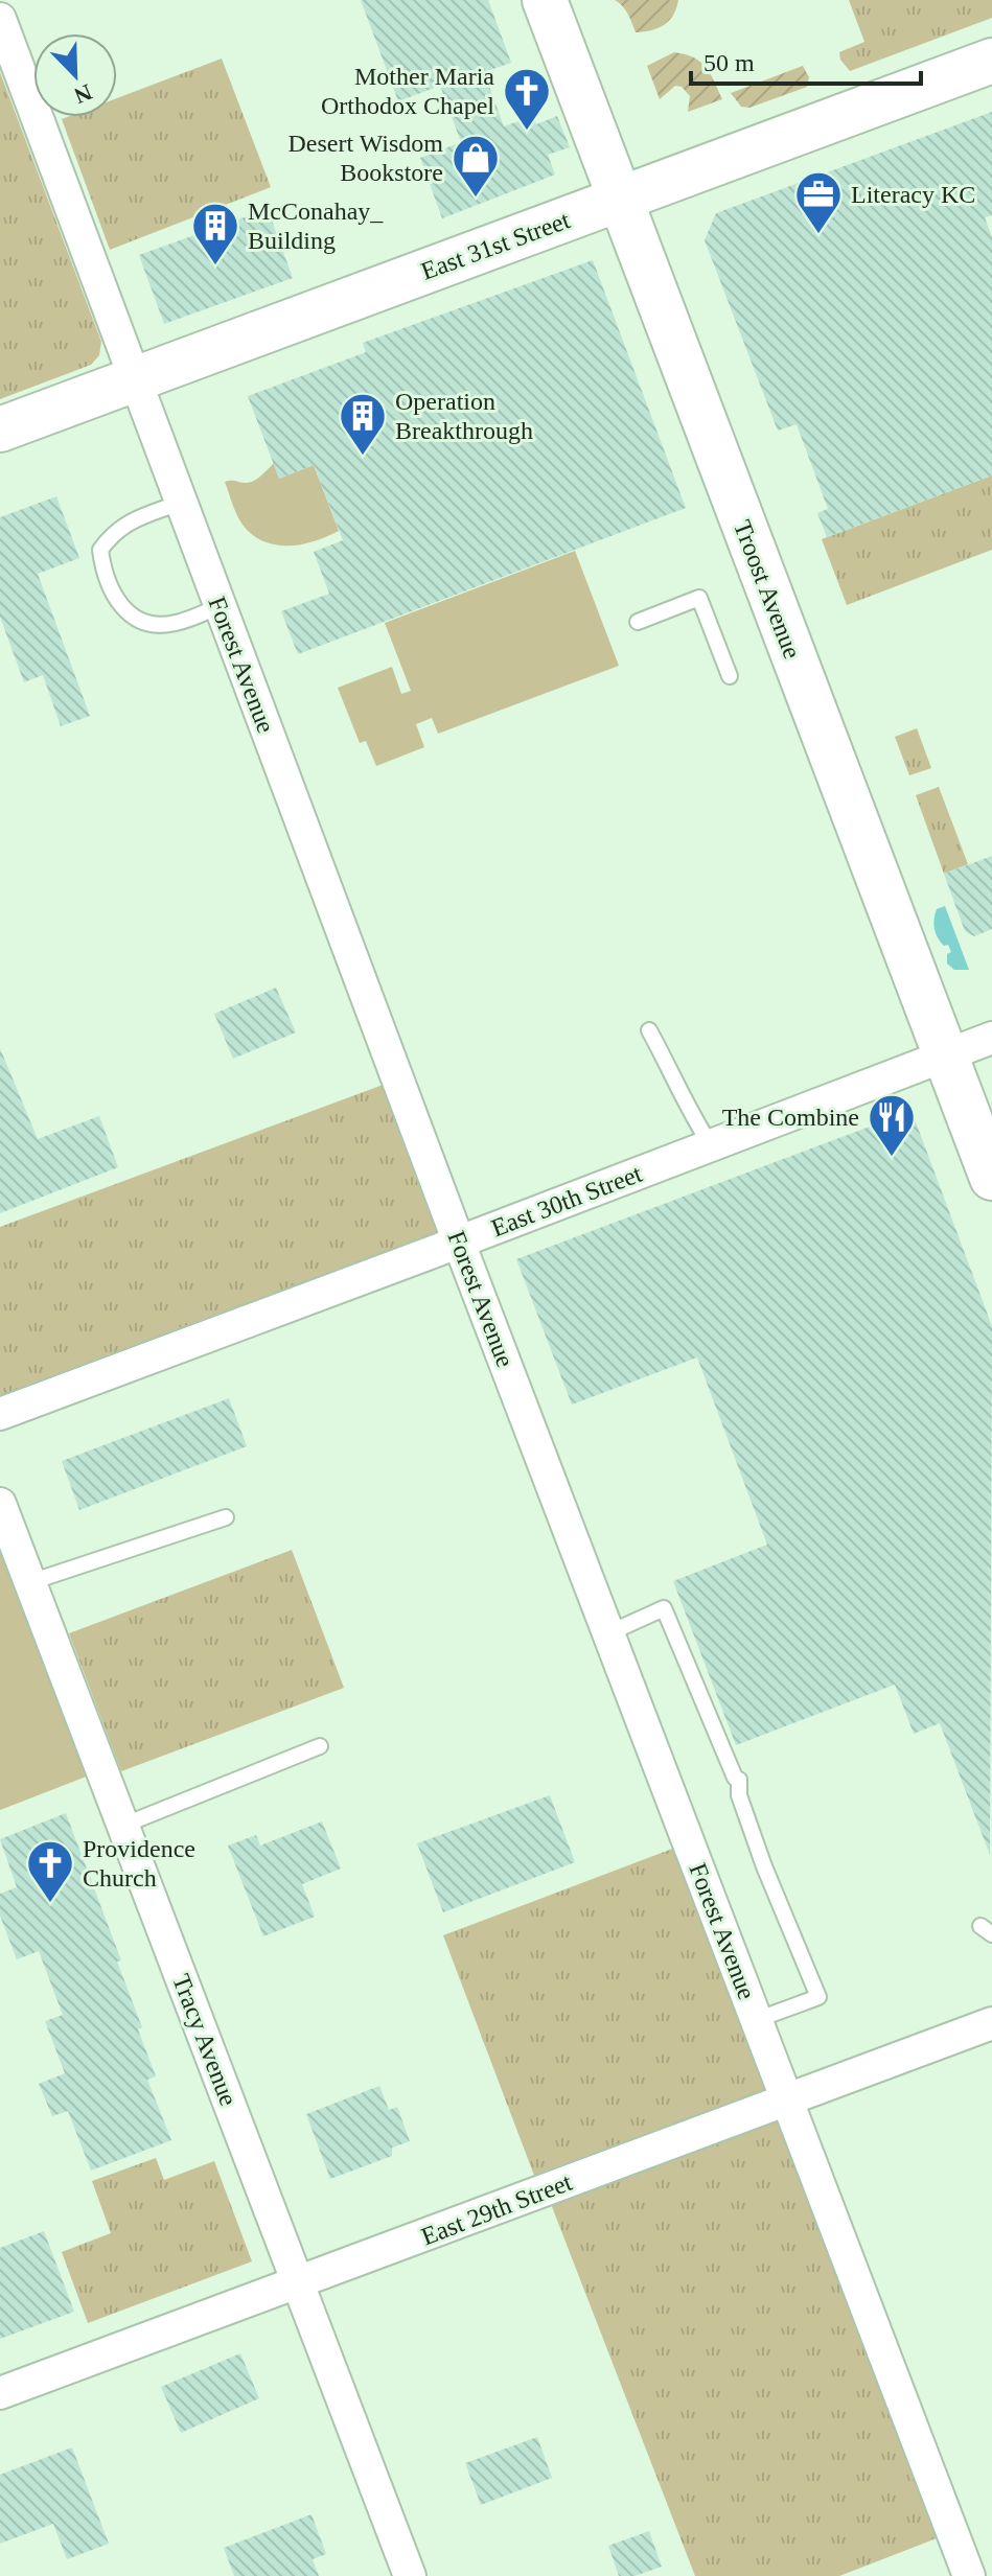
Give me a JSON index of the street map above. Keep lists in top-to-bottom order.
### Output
{
  "streets": {
    "main road": ["East 31st Street", "Troost Avenue"],
    "street": [
      "Forest Avenue",
      "East 30th Street",
      "Tracy Avenue",
      "East 29th Street"
    ]
  },
  "crossings": [
    ["East 31st Street", "Troost Avenue"],
    ["East 31st Street", "Forest Avenue"],
    ["Troost Avenue", "East 30th Street"],
    ["Forest Avenue", "East 30th Street"],
    ["Forest Avenue", "East 29th Street"],
    ["Tracy Avenue", "East 29th Street"]
  ],
  "places": {
    "church": ["Mother Maria Orthodox Chapel", "Providence Church"],
    "shop": ["Desert Wisdom Bookstore"],
    "office": ["Literacy KC"],
    "building": ["McConahay_ Building", "Operation Breakthrough"],
    "restaurant": ["The Combine"]
  },
  "scale_bar": "50 m",
  "north": "bottom right"
}
